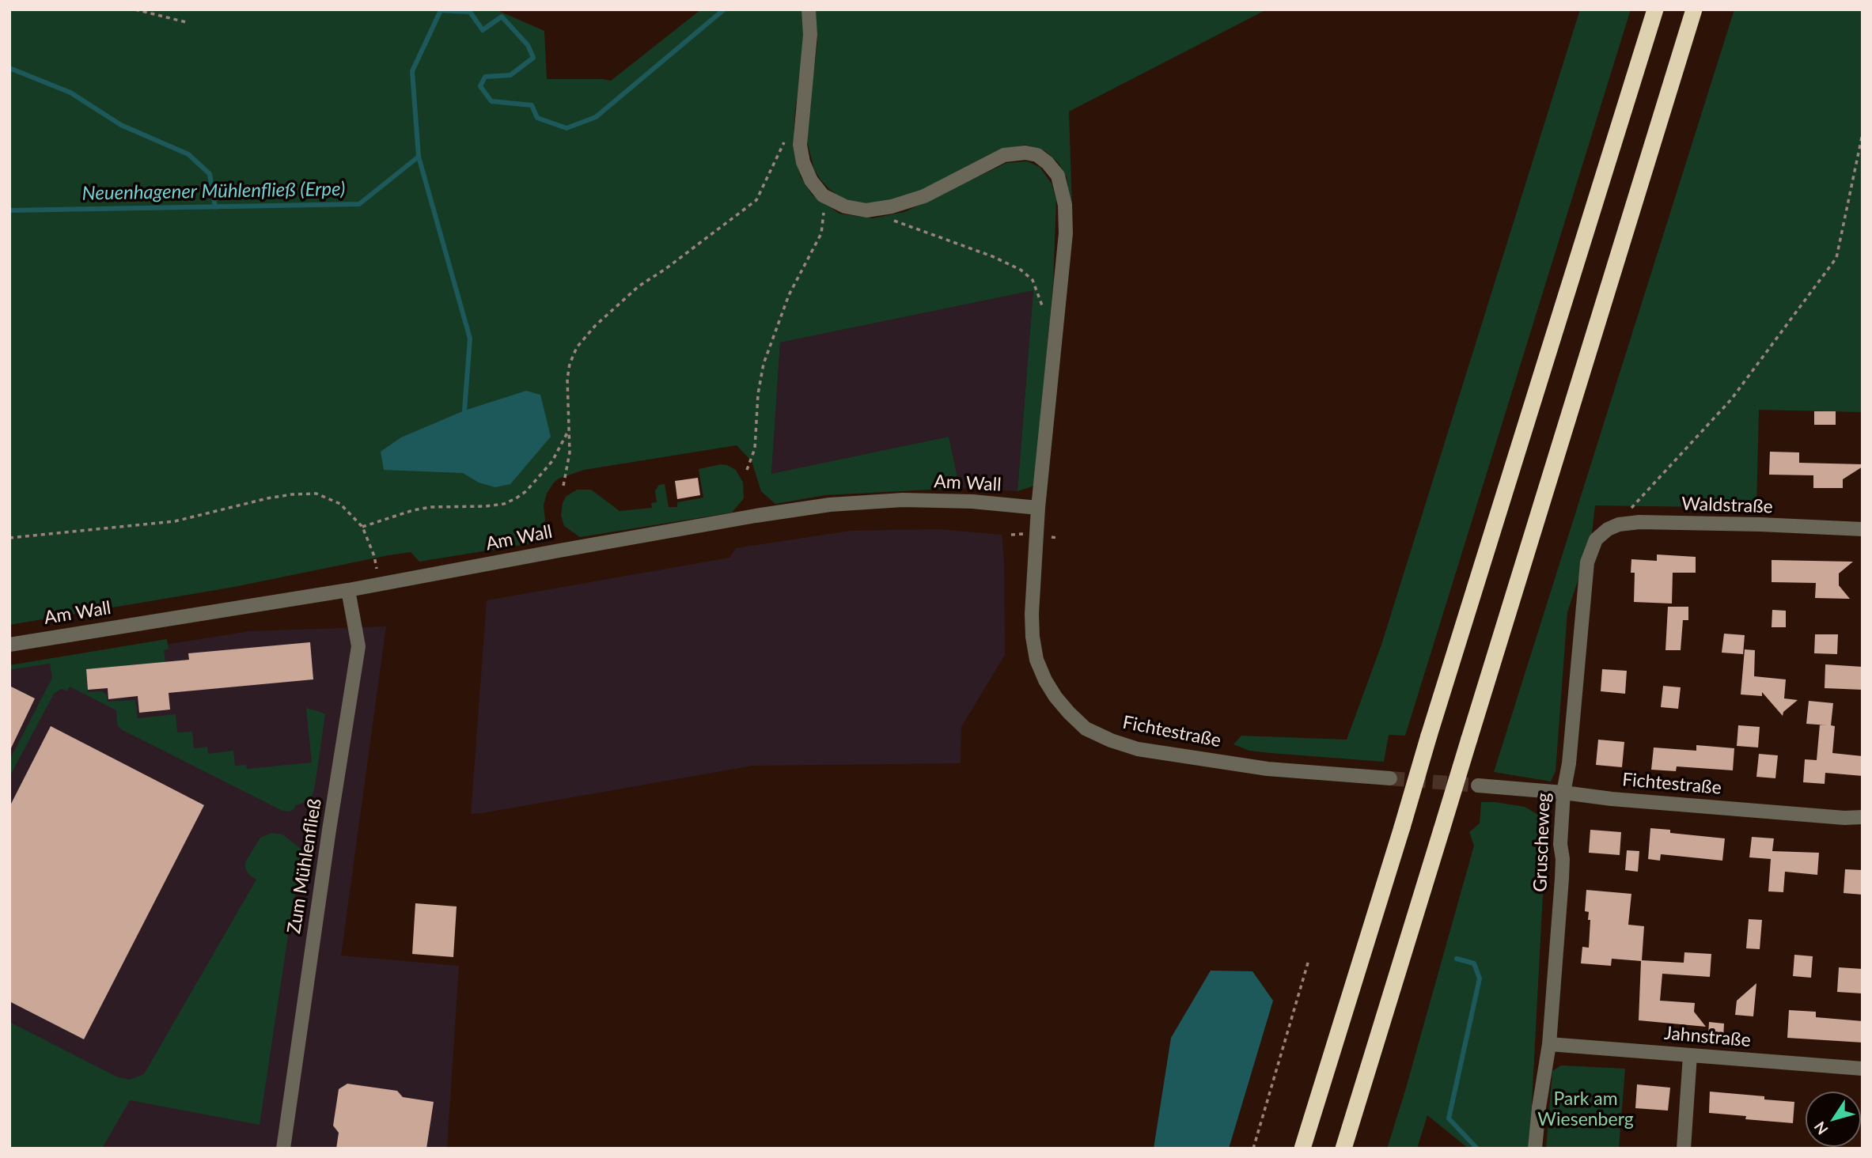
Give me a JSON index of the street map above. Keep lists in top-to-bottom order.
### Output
{
  "streets": {
    "street": [
      "Am Wall",
      "Waldstraße",
      "Fichtestraße",
      "Gruscheweg",
      "Zum Mühlenfließ",
      "Jahnstraße"
    ]
  },
  "crossings": [
    ["Am Wall", "Fichtestraße"],
    ["Am Wall", "Zum Mühlenfließ"],
    ["Waldstraße", "Gruscheweg"],
    ["Fichtestraße", "Gruscheweg"],
    ["Gruscheweg", "Jahnstraße"]
  ],
  "water": ["Neuenhagener Mühlenfließ (Erpe)"],
  "parks": ["Park am Wiesenberg"],
  "north": "bottom left"
}
